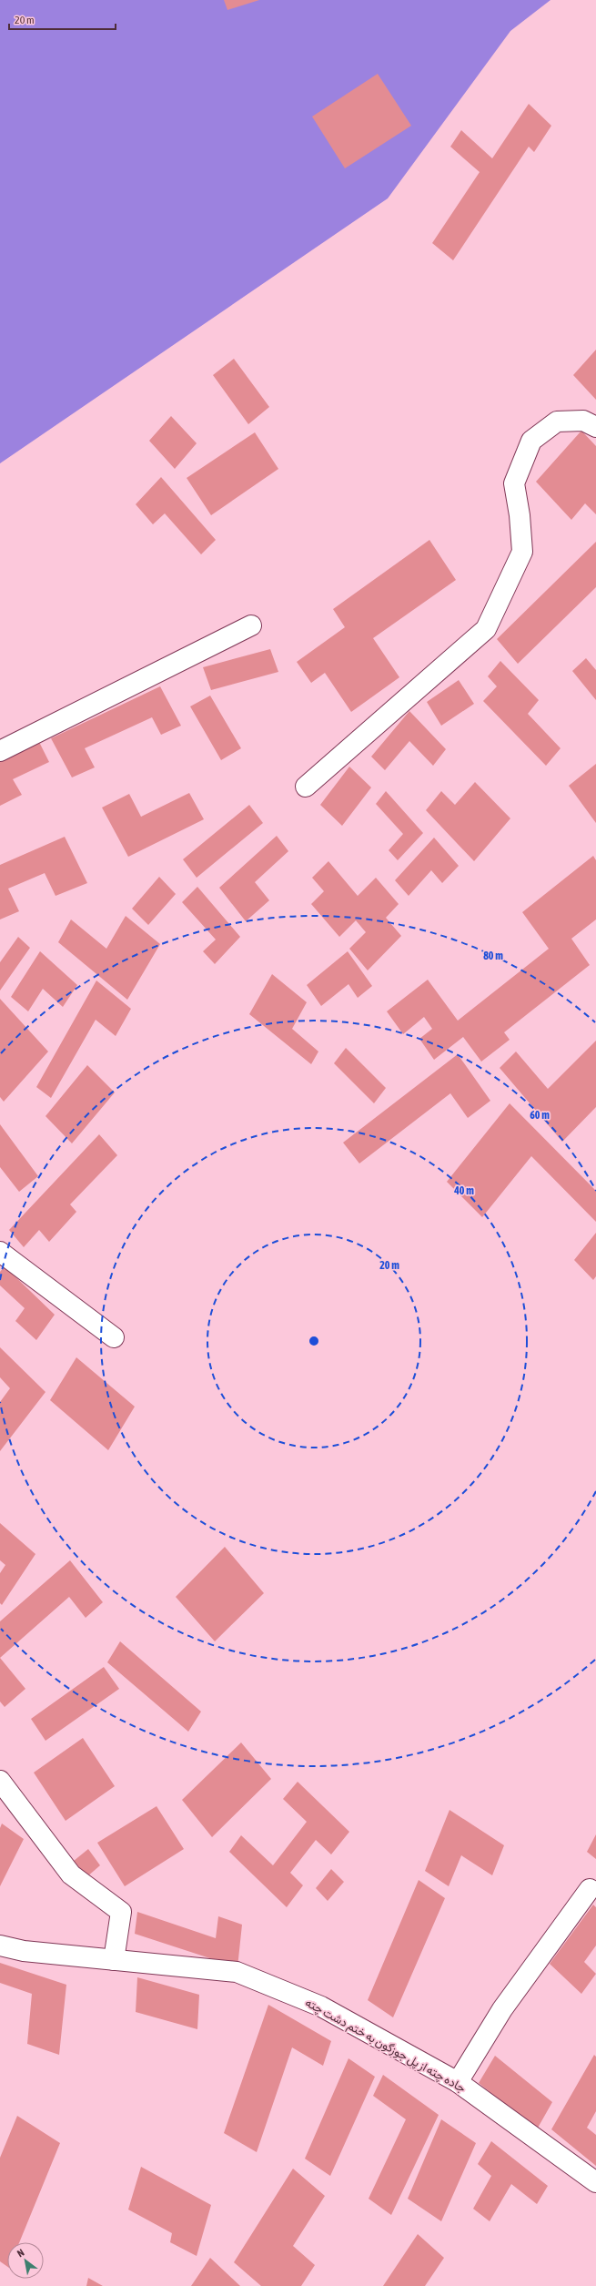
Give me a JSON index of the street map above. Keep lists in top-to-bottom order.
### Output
{
  "streets": {
    "street": ["جاده چته از پل جوزگون به ختم دشت چته"]
  },
  "scale_bar": "20 m",
  "north": "top left",
  "rings": [
    "80 m",
    "60 m",
    "40 m",
    "20 m"
  ]
}
